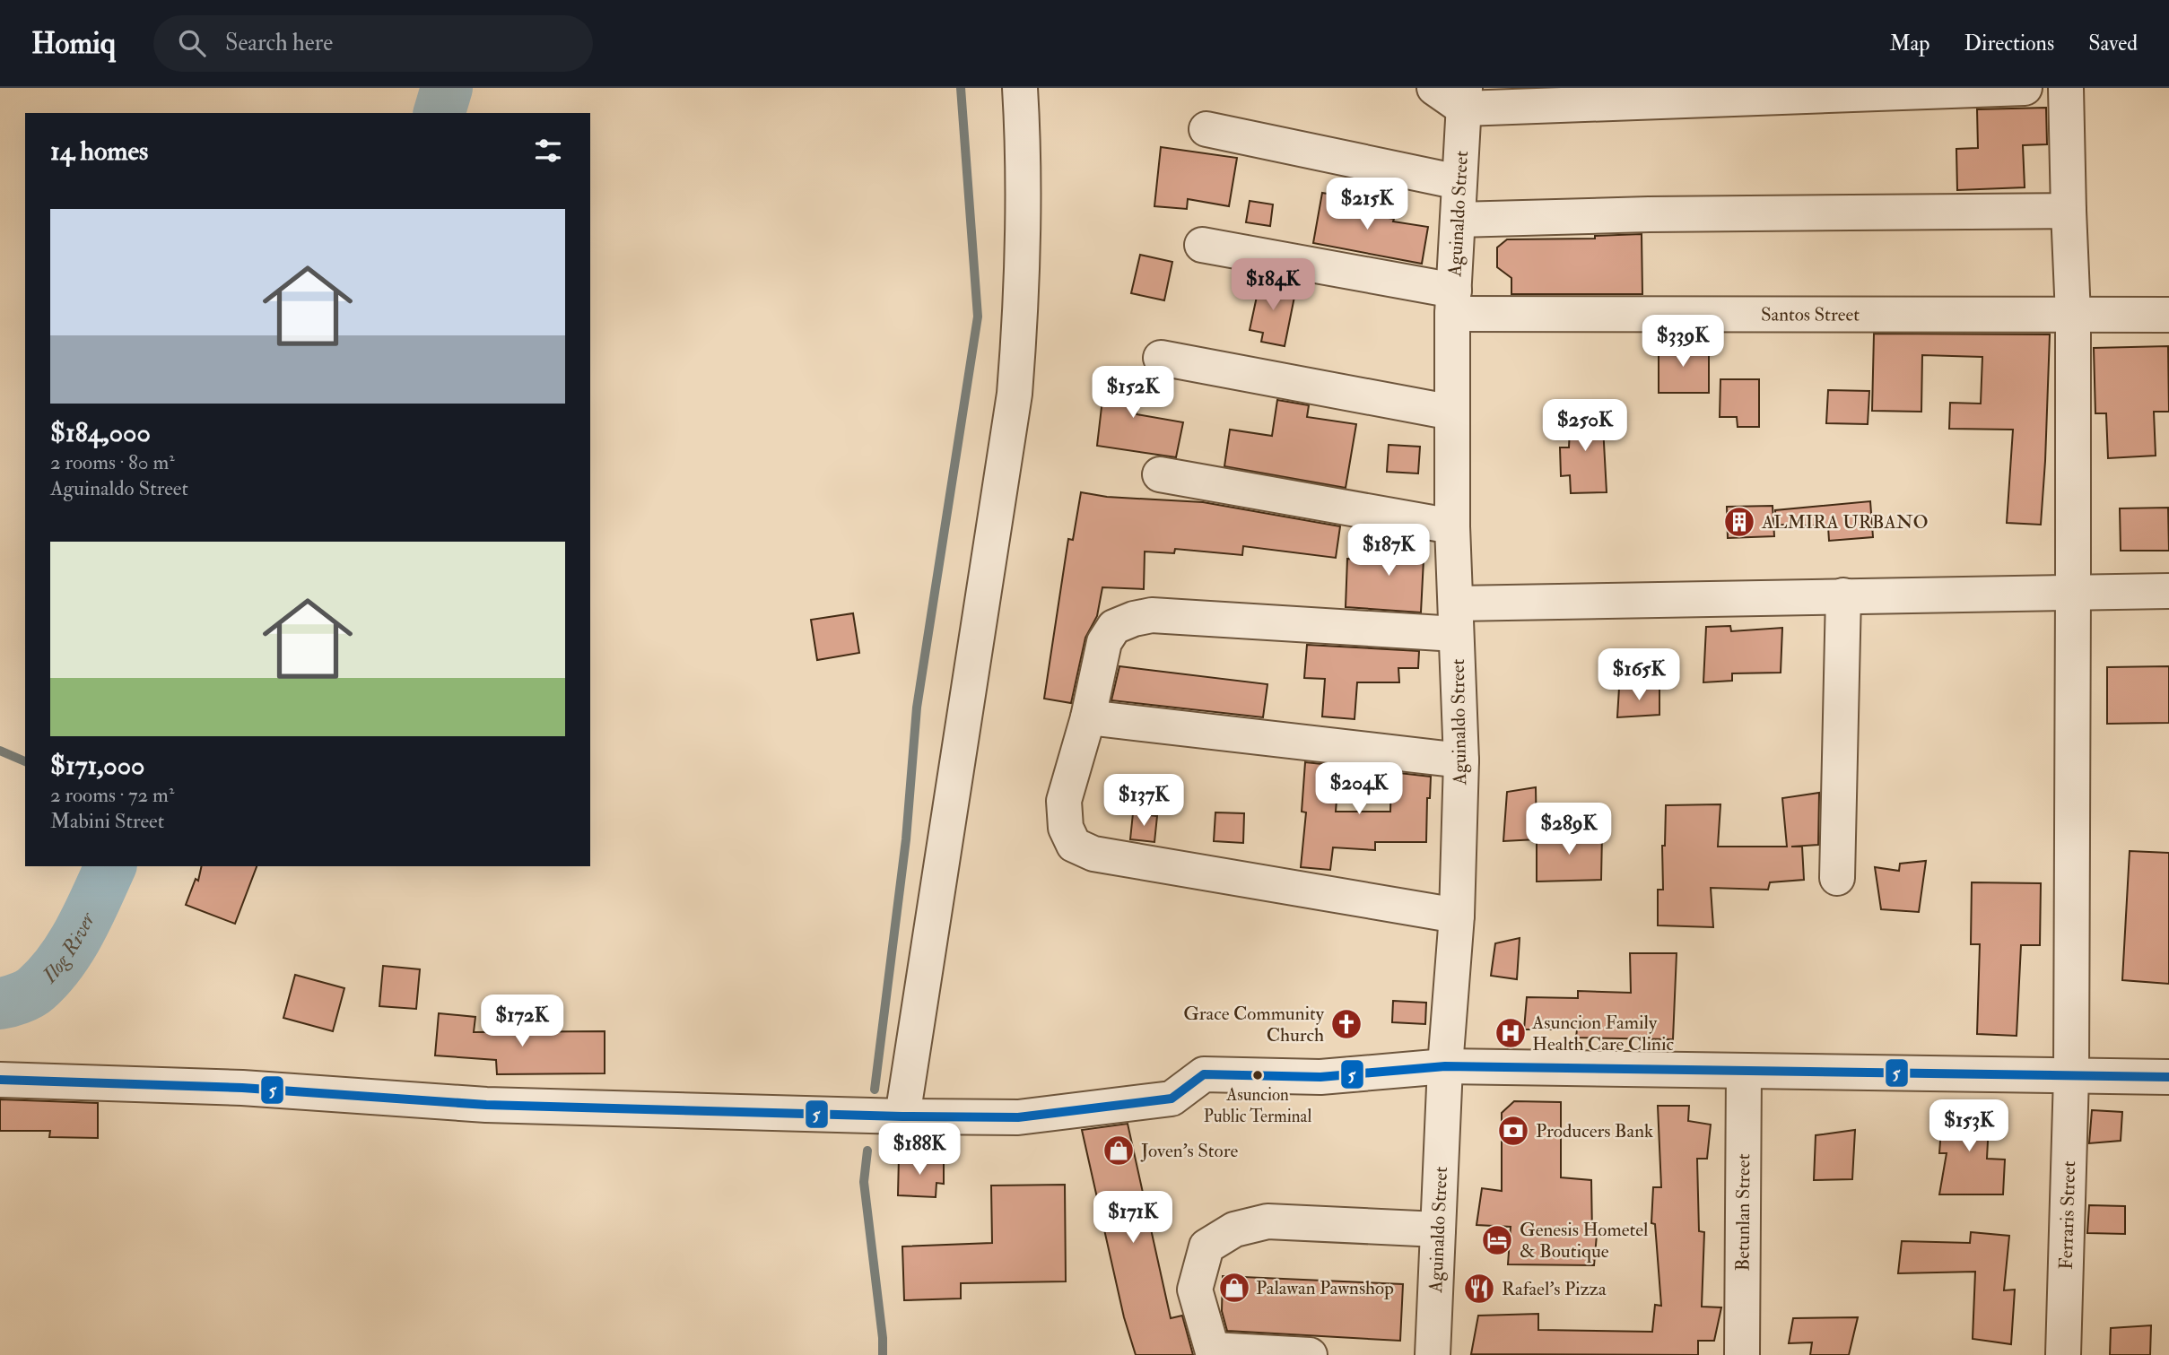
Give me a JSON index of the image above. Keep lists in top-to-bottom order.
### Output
{
  "streets": {
    "street": [
      "Aguinaldo Street",
      "Santos Street",
      "Betunlan Street",
      "Ferraris Street"
    ]
  },
  "crossings": [
    ["Aguinaldo Street", "Santos Street"],
    ["Santos Street", "Ferraris Street"]
  ],
  "water": ["Ilog River"],
  "places": {
    "building": ["ALMIRA URBANO"],
    "church": ["Grace Community Church"],
    "hospital": ["Asuncion Family Health Care Clinic"],
    "other": ["Asuncion Public Terminal"],
    "bank": ["Producers Bank"],
    "shop": ["Joven's Store", "Palawan Pawnshop"],
    "hotel": ["Genesis Hometel & Boutique"],
    "restaurant": ["Rafael's Pizza"]
  },
  "lines": ["transit line 5"],
  "page": {
    "header": "Homiq",
    "search": "Search here",
    "nav": ["Map", "Directions", "Saved"],
    "heading": "14 homes",
    "price": [
      "$215K",
      "$184K",
      "$339K",
      "$152K",
      "$250K",
      "$187K",
      "$165K",
      "$204K",
      "$137K",
      "$289K",
      "$172K",
      "$153K",
      "$188K",
      "$171K"
    ],
    "list": [
      {
        "name": "$184,000",
        "note": "2 rooms · 80 m² · Aguinaldo Street"
      },
      {
        "name": "$171,000",
        "note": "2 rooms · 72 m² · Mabini Street"
      }
    ]
  }
}
